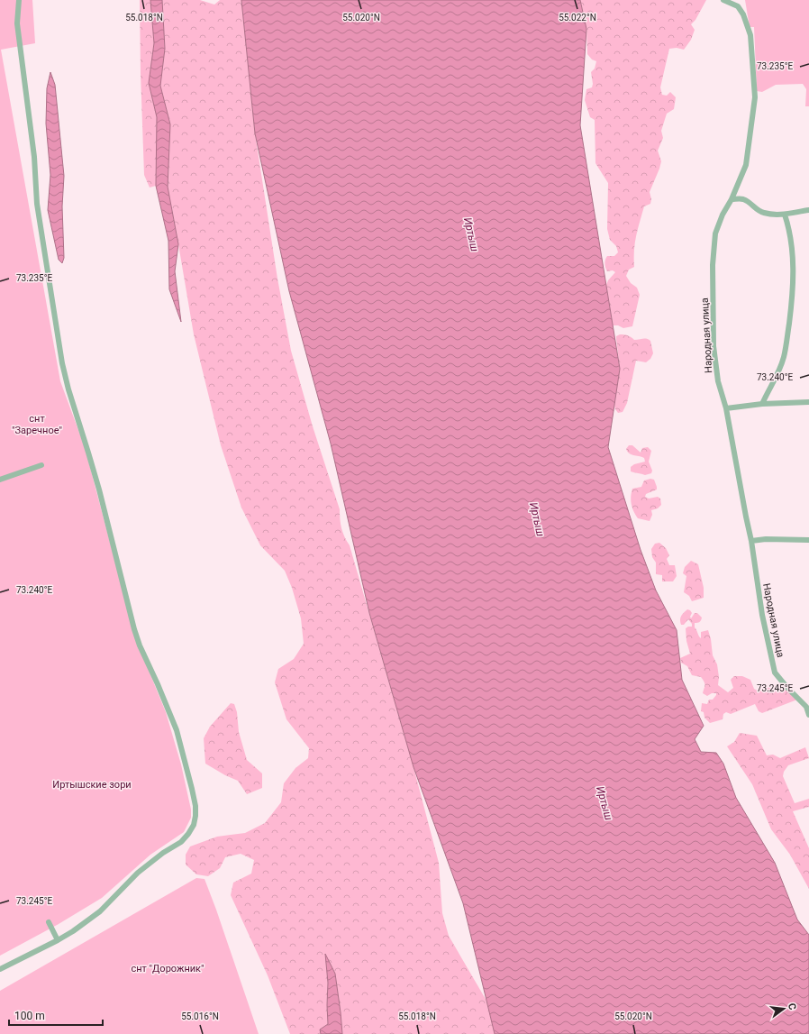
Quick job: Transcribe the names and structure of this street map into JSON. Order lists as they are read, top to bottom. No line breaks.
{"streets":{"street":["Народная улица"]},"water":["Иртыш"],"parks":["снт \"Заречное\"","Иртышские зори","снт \"Дорожник\""],"scale_bar":"100 m","north":"right","coordinates":["55.018°N","55.020°N","55.022°N","73.235°E","73.240°E","73.245°E","55.016°N"]}
